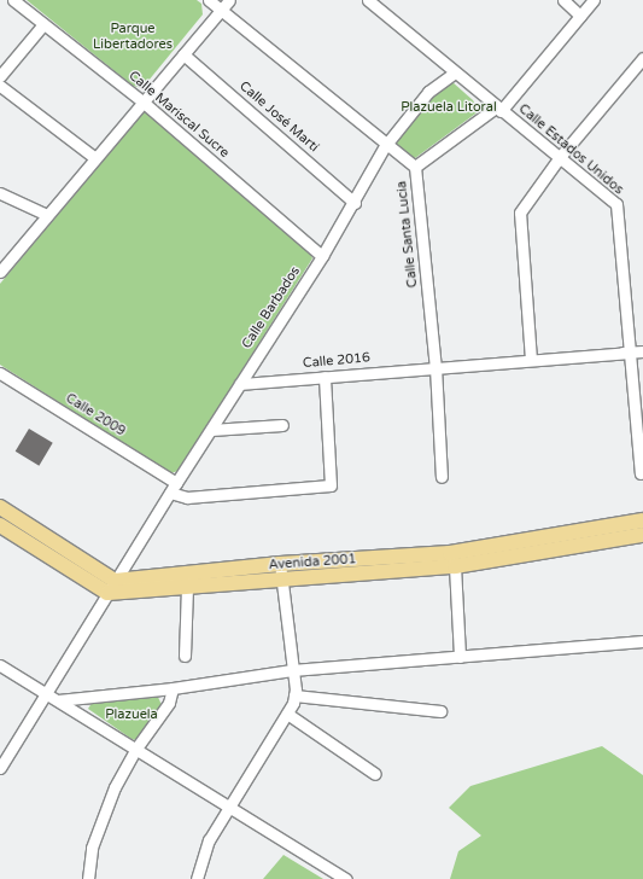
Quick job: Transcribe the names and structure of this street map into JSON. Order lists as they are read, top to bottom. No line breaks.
{"streets":{"main road":["Avenida 2001"],"street":["Calle Mariscal Sucre","Calle José Martí","Calle Estados Unidos","Calle Santa Lucia","Calle Barbados","Calle 2016","Calle 2009"]},"crossings":[["Calle Mariscal Sucre","Calle Barbados"],["Calle José Martí","Calle Barbados"],["Calle Estados Unidos","Calle Barbados"],["Calle Estados Unidos","Calle 2016"],["Calle Santa Lucia","Calle Barbados"],["Calle Santa Lucia","Calle 2016"],["Calle Barbados","Calle 2016"],["Calle Barbados","Calle 2009"],["Calle Barbados","Avenida 2001"]],"parks":["Parque Libertadores","Plazuela Litoral","Plazuela"]}
